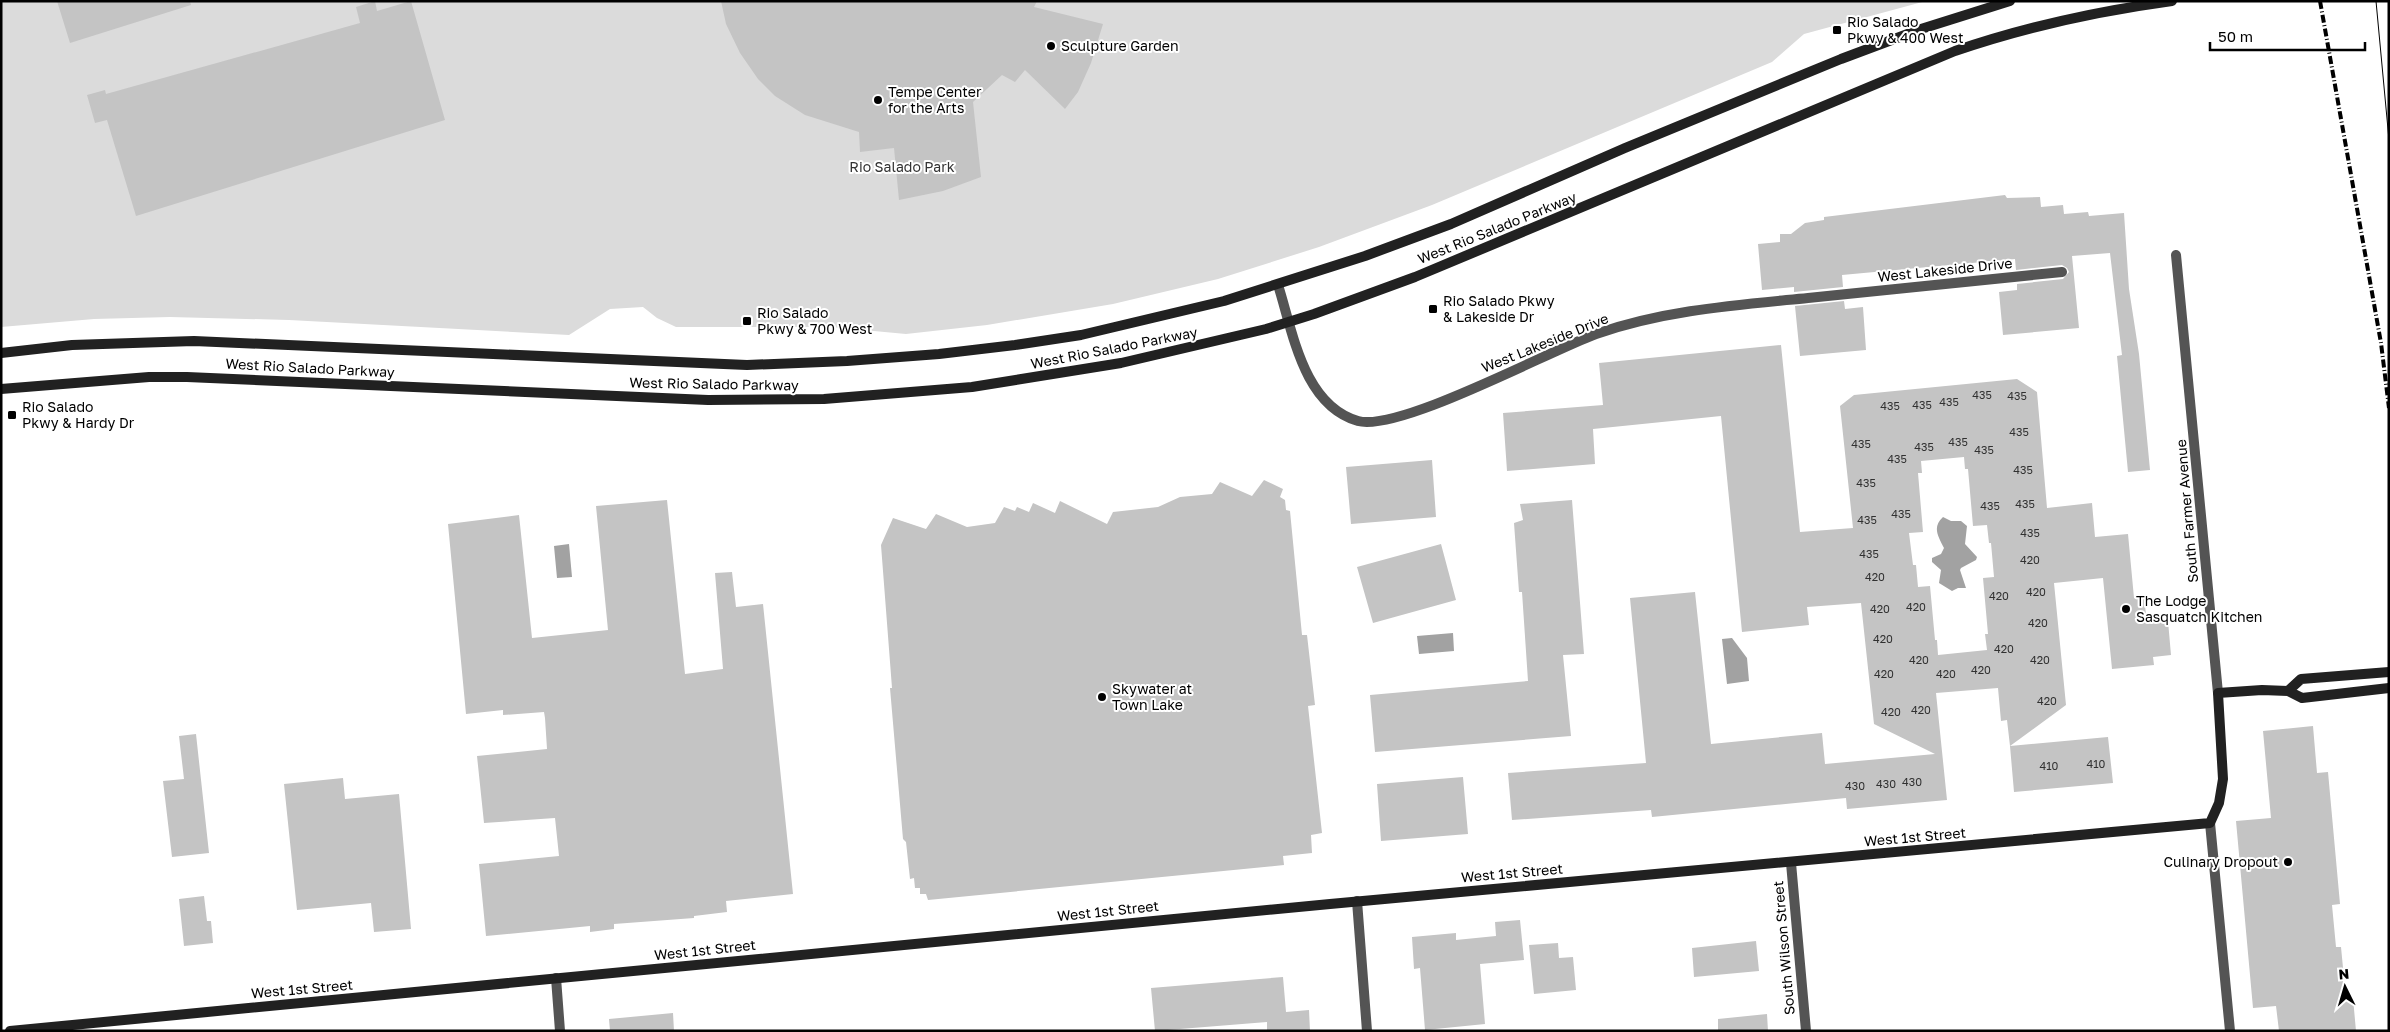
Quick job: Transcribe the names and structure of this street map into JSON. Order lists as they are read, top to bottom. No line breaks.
{"streets":{"main road":["West Rio Salado Parkway","South Farmer Avenue","West 1st Street"],"street":["West Lakeside Drive","South Wilson Street"]},"crossings":[["West Rio Salado Parkway","West Lakeside Drive"],["South Farmer Avenue","West 1st Street"],["West 1st Street","South Wilson Street"]],"parks":["Rio Salado Park"],"places":{"transit":["Rio Salado Pkwy & 400 West","Rio Salado Pkwy & Lakeside Dr","Rio Salado Pkwy & 700 West","Rio Salado Pkwy & Hardy Dr"],"other":["Sculpture Garden","Tempe Center for the Arts","The Lodge Sasquatch Kitchen","Skywater at Town Lake","Culinary Dropout"]},"house_numbers":["435","435","435","435","435","435","435","435","435","435","435","435","435","435","435","435","435","435","435","420","420","420","420","420","420","420","420","420","420","420","420","420","420","420","420","420","410","410","430","430","430"],"scale_bar":"50 m","north":"top"}
